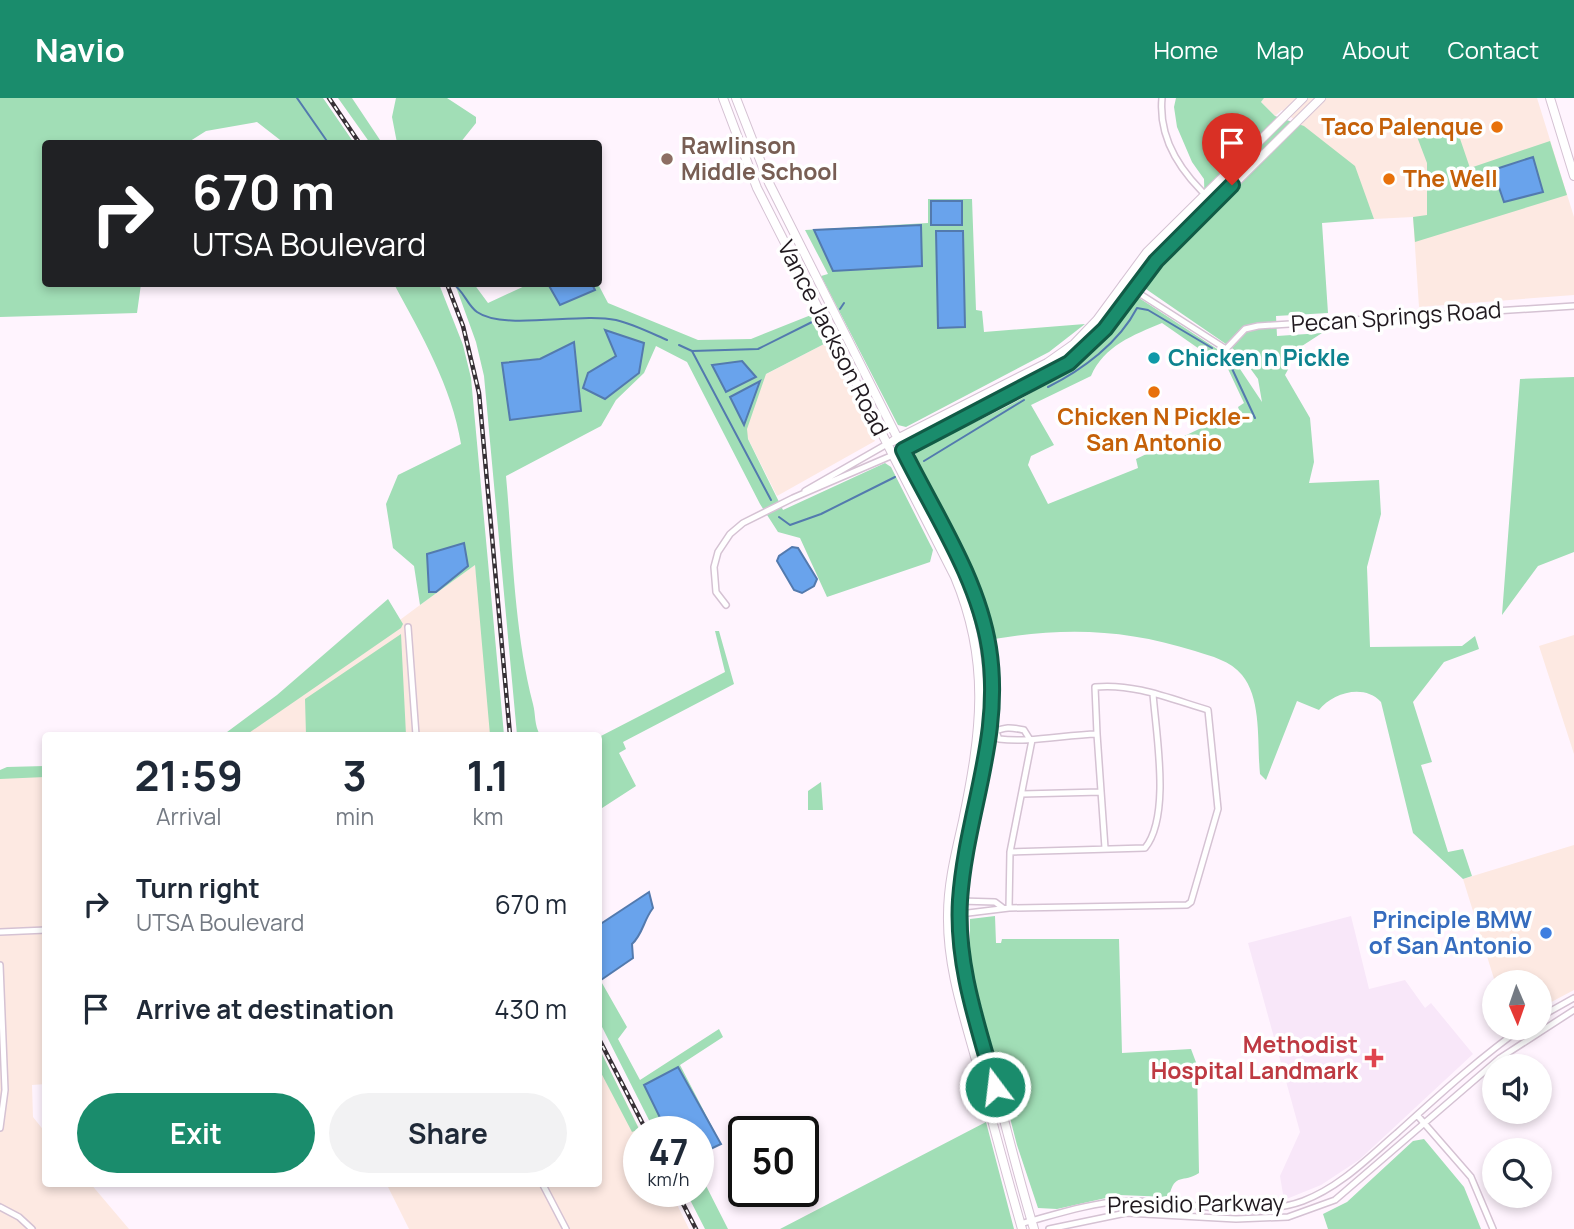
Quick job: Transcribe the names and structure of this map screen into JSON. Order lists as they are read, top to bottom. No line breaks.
{"streets":{"main road":["Vance Jackson Road"],"street":["Pecan Springs Road","Presidio Parkway"]},"crossings":[["Vance Jackson Road","Presidio Parkway"]],"places":{"other":["Taco Palenque","Rawlinson Middle School","The Well","Chicken n Pickle","Chicken N Pickle- San Antonio","Principle BMW of San Antonio"],"health":["Methodist Hospital Landmark"]},"north":"bottom","page":{"header":"Navio","nav":["Home","Map","About","Contact"],"turn":["670 m","UTSA Boulevard"],"eta":["21:59","Arrival","3","min","1.1","km"],"list":[{"name":"Turn right","note":"UTSA Boulevard","value":"670 m"},{"name":"Arrive at destination","value":"430 m"}],"buttons":["Exit","Share"],"speed":"47 km/h","limit":"50"}}
